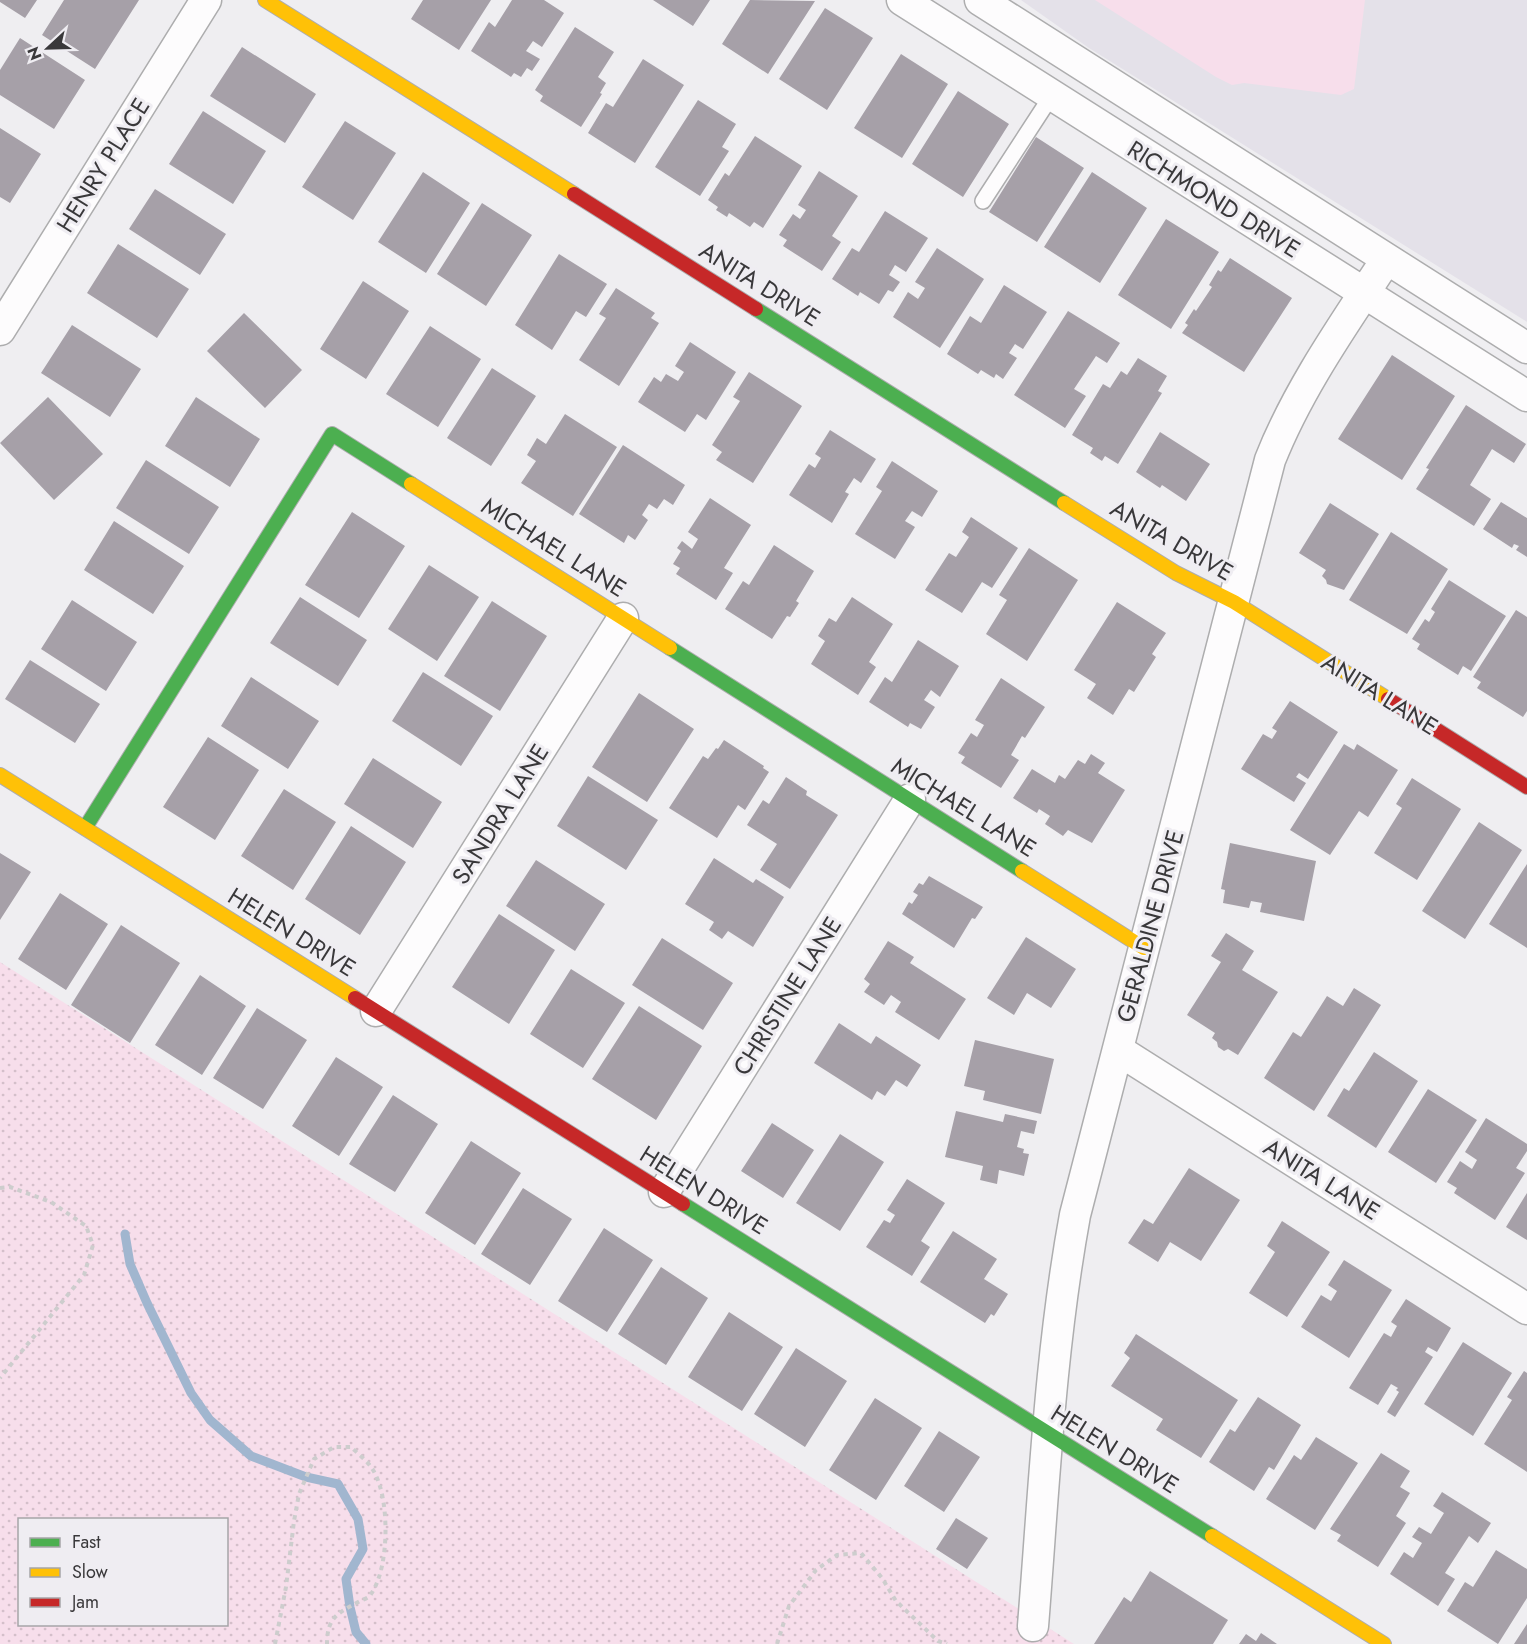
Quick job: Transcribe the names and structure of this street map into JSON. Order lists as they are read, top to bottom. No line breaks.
{"streets":{"street":["HENRY PLACE","RICHMOND DRIVE","ANITA DRIVE","MICHAEL LANE","ANITA LANE","SANDRA LANE","GERALDINE DRIVE","HELEN DRIVE","CHRISTINE LANE"]},"crossings":[["RICHMOND DRIVE","GERALDINE DRIVE"],["ANITA DRIVE","ANITA LANE"],["ANITA DRIVE","GERALDINE DRIVE"],["MICHAEL LANE","SANDRA LANE"],["MICHAEL LANE","GERALDINE DRIVE"],["MICHAEL LANE","HELEN DRIVE"],["MICHAEL LANE","CHRISTINE LANE"],["ANITA LANE","GERALDINE DRIVE"],["SANDRA LANE","HELEN DRIVE"],["GERALDINE DRIVE","HELEN DRIVE"],["HELEN DRIVE","CHRISTINE LANE"]],"legend":["Fast","Slow","Jam"],"north":"left"}
